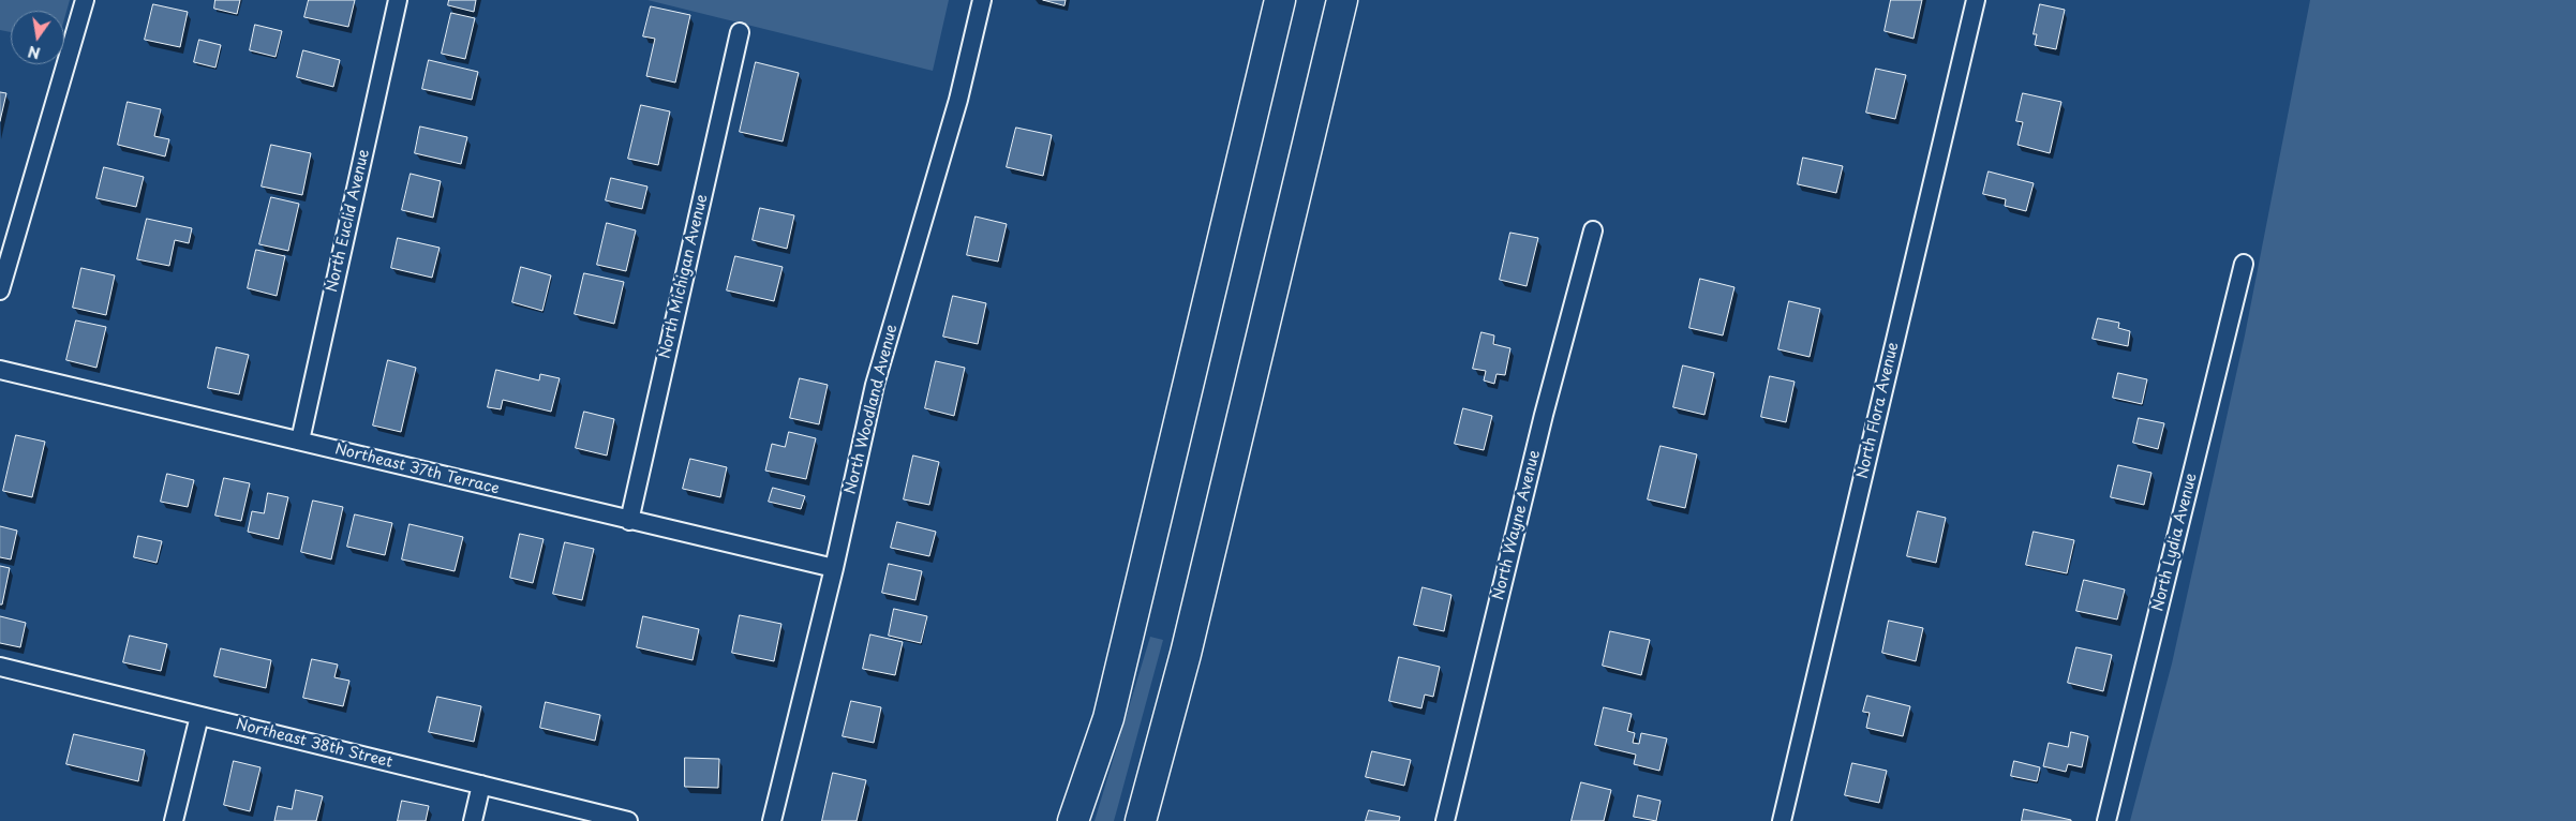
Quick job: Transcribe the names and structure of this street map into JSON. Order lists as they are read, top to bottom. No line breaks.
{"streets":{"street":["North Euclid Avenue","North Michigan Avenue","North Woodland Avenue","North Flora Avenue","Northeast 37th Terrace","North Wayne Avenue","North Lydia Avenue","Northeast 38th Street"]},"crossings":[["North Euclid Avenue","Northeast 37th Terrace"],["North Michigan Avenue","Northeast 37th Terrace"],["North Woodland Avenue","Northeast 37th Terrace"]],"north":"bottom"}
